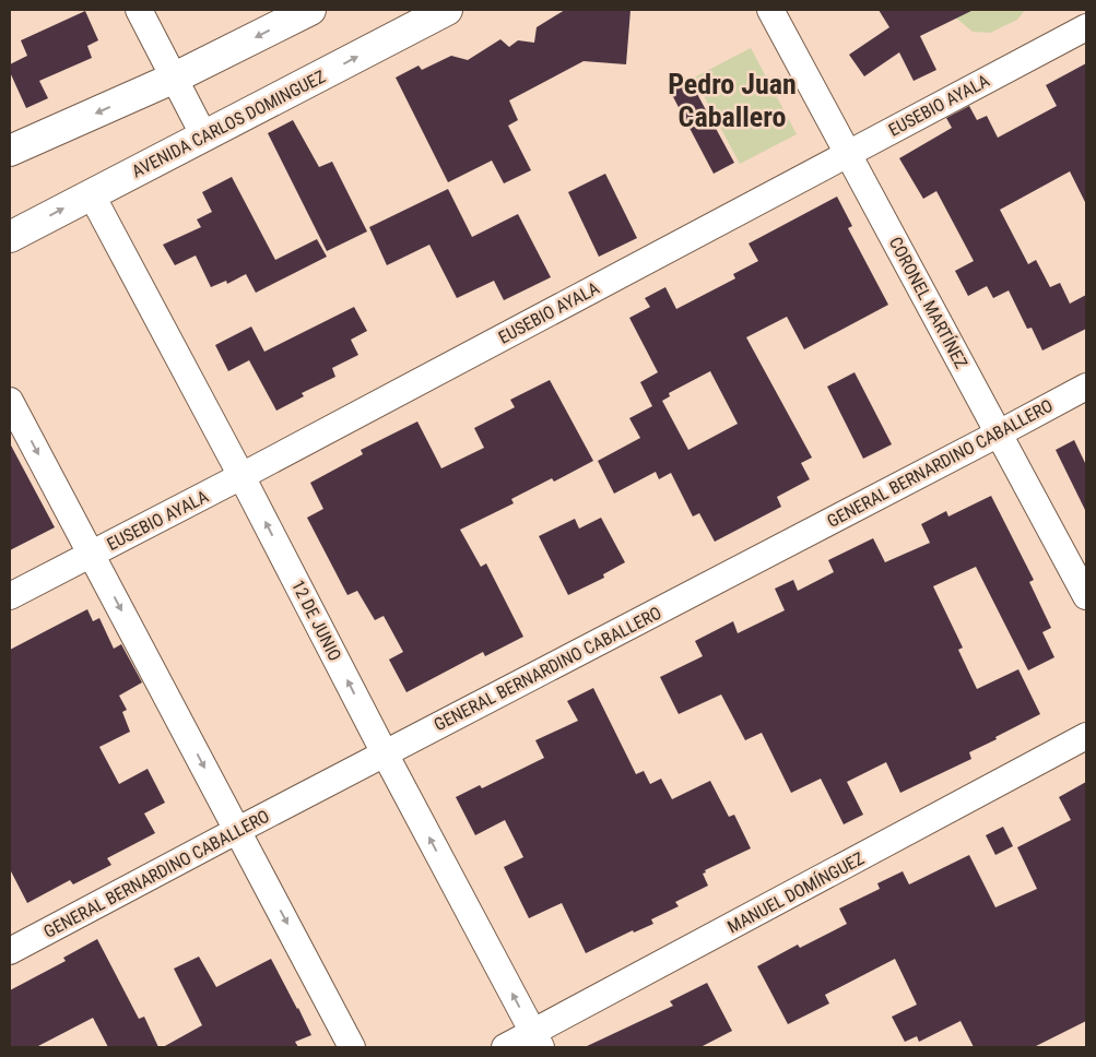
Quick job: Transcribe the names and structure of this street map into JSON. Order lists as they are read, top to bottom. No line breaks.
{"streets":{"main road":["AVENIDA CARLOS DOMINGUEZ"],"street":["EUSEBIO AYALA","CORONEL MARTÍNEZ","GENERAL BERNARDINO CABALLERO","12 DE JUNIO","MANUEL DOMÍNGUEZ"]},"crossings":[["EUSEBIO AYALA","CORONEL MARTÍNEZ"],["EUSEBIO AYALA","12 DE JUNIO"],["AVENIDA CARLOS DOMINGUEZ","12 DE JUNIO"],["CORONEL MARTÍNEZ","GENERAL BERNARDINO CABALLERO"],["GENERAL BERNARDINO CABALLERO","12 DE JUNIO"],["12 DE JUNIO","MANUEL DOMÍNGUEZ"]],"districts":["Pedro Juan Caballero"]}
